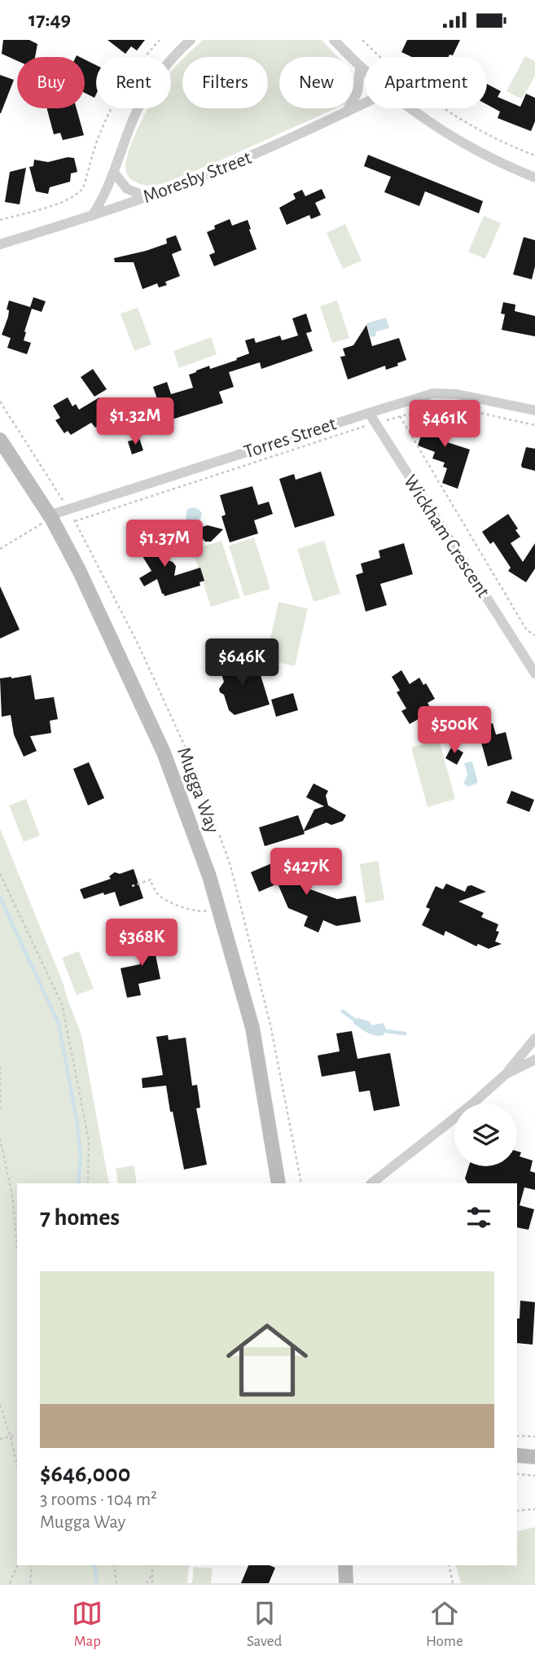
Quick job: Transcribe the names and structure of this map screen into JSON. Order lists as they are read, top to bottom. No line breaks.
{"streets":{"main road":["Mugga Way"],"street":["Moresby Street","Torres Street","Wickham Crescent"]},"crossings":[["Torres Street","Wickham Crescent"],["Torres Street","Mugga Way"]],"page":{"status":"17:49","chip":["Buy","Rent","Filters","New","Apartment"],"price":["$1.32M","$461K","$1.37M","$646K","$500K","$427K","$368K"],"heading":"7 homes","list":[{"name":"$646,000","note":"3 rooms · 104 m² · Mugga Way"}],"tabs":["Map","Saved","Home"]}}
